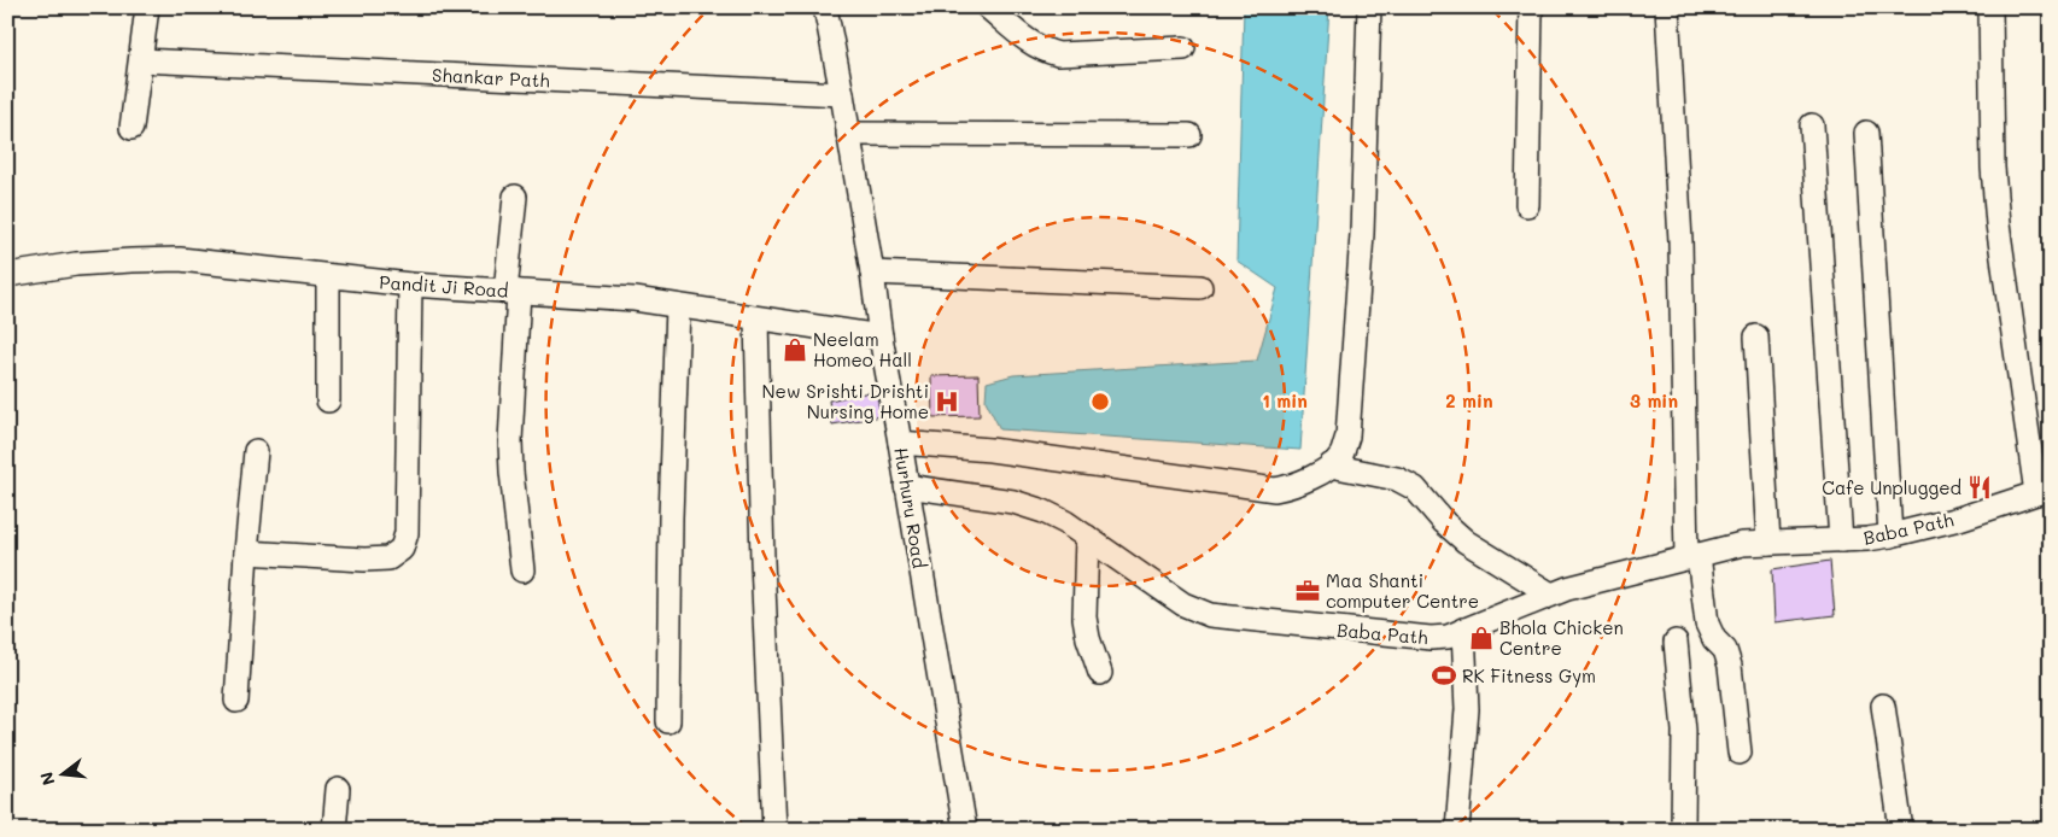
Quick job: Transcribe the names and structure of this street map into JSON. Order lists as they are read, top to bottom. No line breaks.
{"streets":{"street":["Shankar Path","Pandit Ji Road","Hurhuru Road","Baba Path"]},"crossings":[["Shankar Path","Hurhuru Road"],["Pandit Ji Road","Hurhuru Road"],["Hurhuru Road","Baba Path"]],"places":{"shop":["Neelam Homeo Hall","Bhola Chicken Centre"],"hospital":["New Srishti Drishti Nursing Home"],"restaurant":["Cafe Unplugged"],"office":["Maa Shanti computer Centre"],"sports":["RK Fitness Gym"]},"north":"left","rings":["1 min","2 min","3 min"]}
